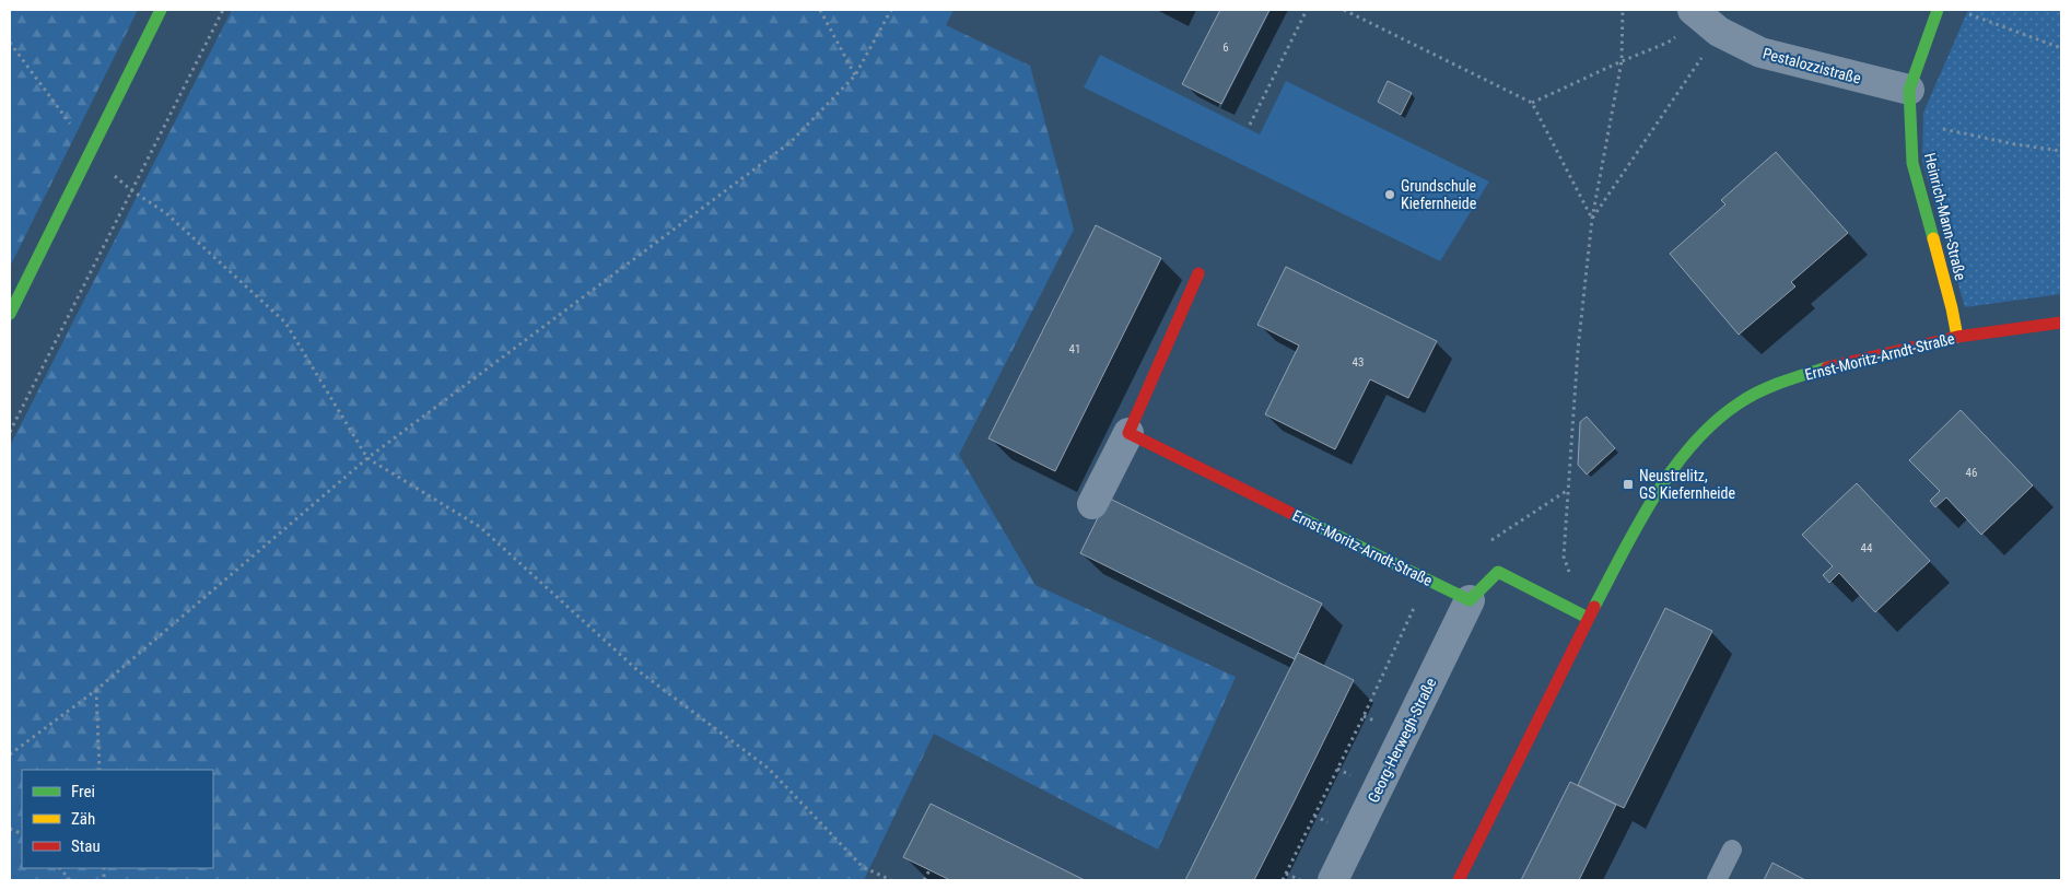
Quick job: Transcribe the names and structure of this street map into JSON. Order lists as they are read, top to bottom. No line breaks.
{"streets":{"street":["Pestalozzistraße","Heinrich-Mann-Straße","Ernst-Moritz-Arndt-Straße","Georg-Herwegh-Straße"]},"crossings":[["Pestalozzistraße","Heinrich-Mann-Straße"],["Heinrich-Mann-Straße","Ernst-Moritz-Arndt-Straße"],["Ernst-Moritz-Arndt-Straße","Georg-Herwegh-Straße"]],"places":{"other":["Grundschule Kiefernheide"],"transit":["Neustrelitz, GS Kiefernheide"]},"house_numbers":["6","41","43","46","44"],"legend":["Frei","Zäh","Stau"]}
